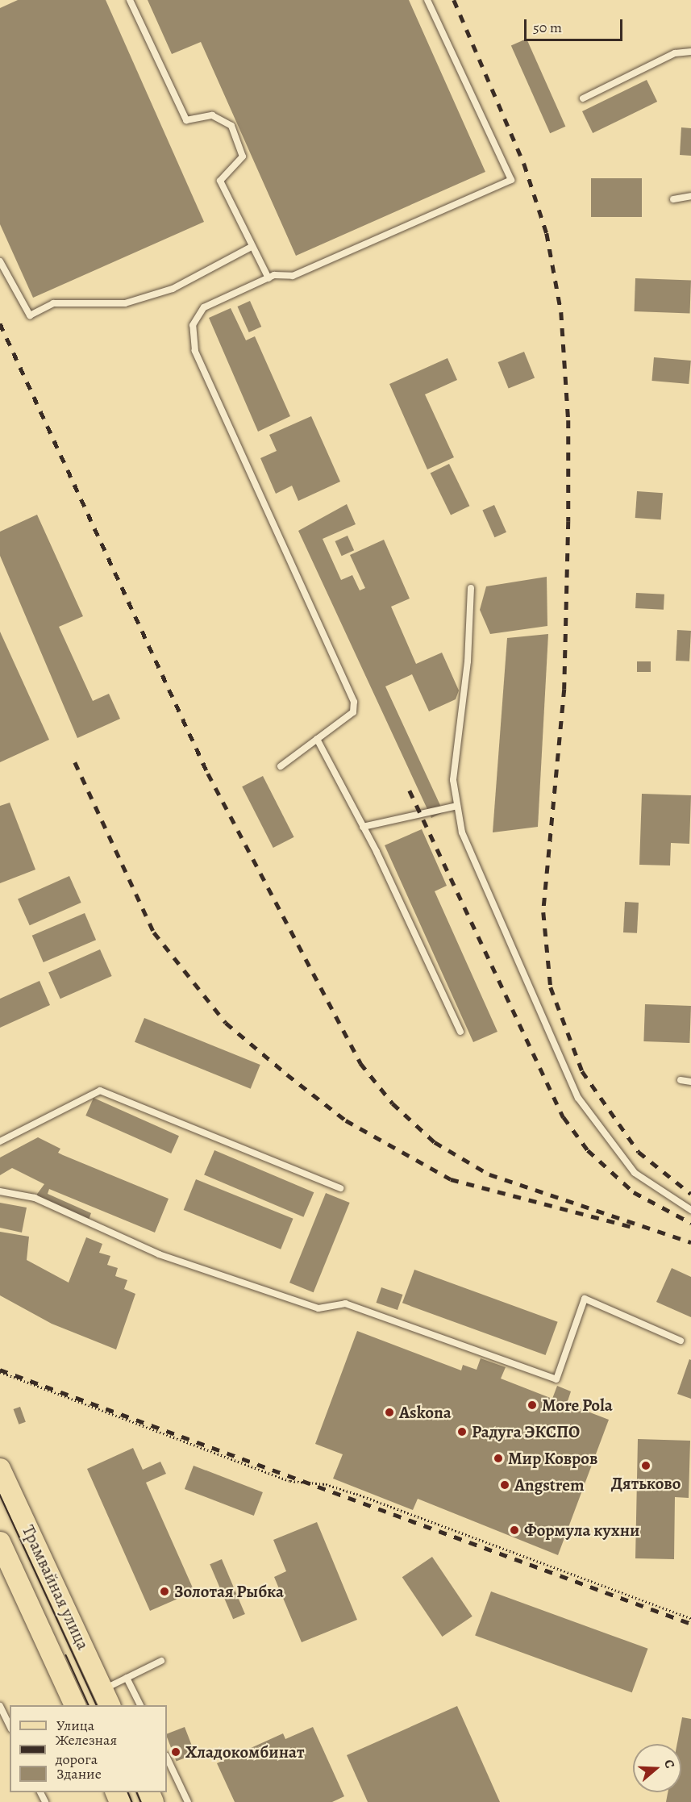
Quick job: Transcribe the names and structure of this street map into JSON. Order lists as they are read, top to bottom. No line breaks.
{"streets":{"main road":["Трамвайная улица"]},"places":["More Pola","Askona","Радуга ЭКСПО","Мир Ковров","Дятьково","Angstrem","Формула кухни","Золотая Рыбка","Хладокомбинат"],"legend":["Улица","Железная дорога","Здание"],"scale_bar":"50 m","north":"right"}
